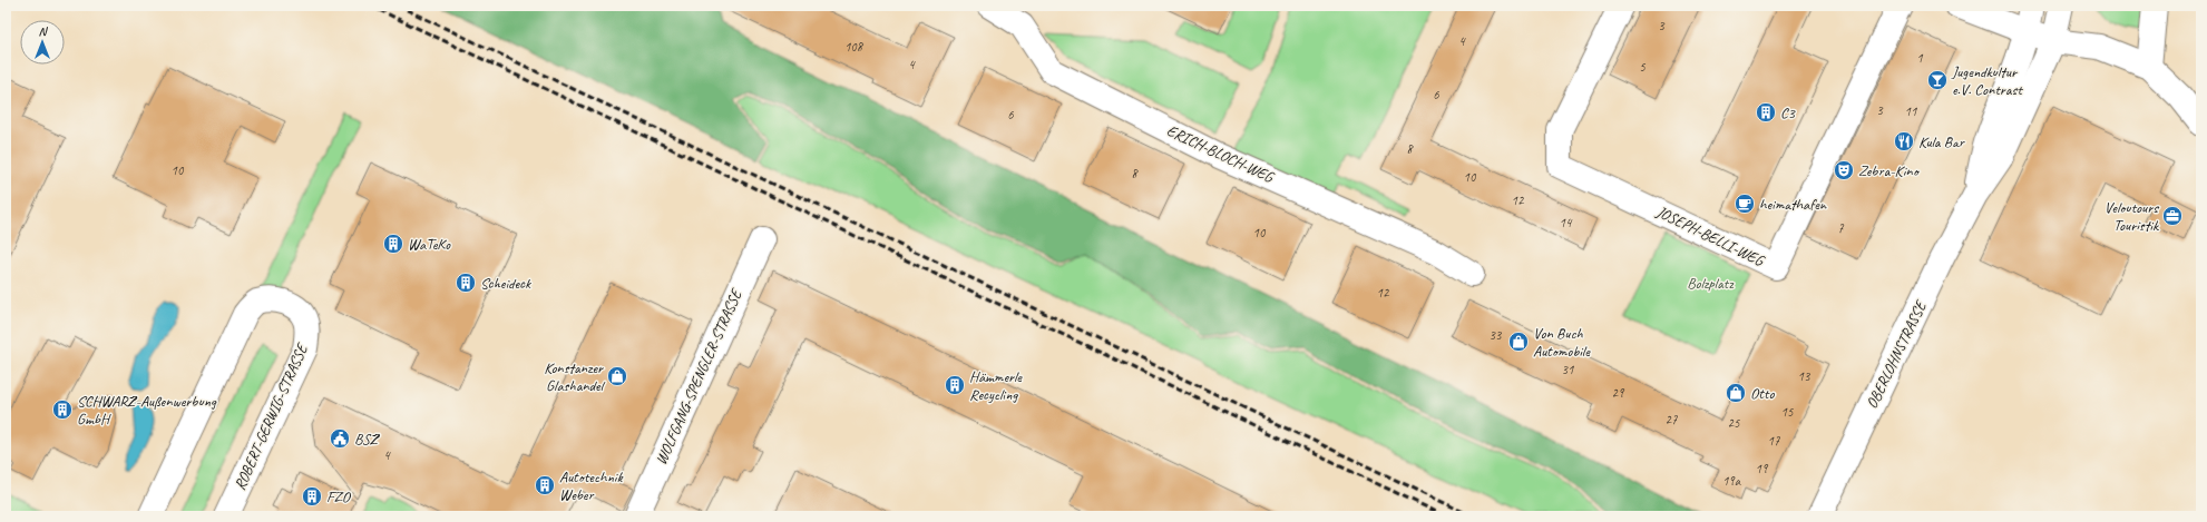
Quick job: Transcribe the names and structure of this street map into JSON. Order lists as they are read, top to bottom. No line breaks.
{"streets":{"street":["ERICH-BLOCH-WEG","JOSEPH-BELLI-WEG","OBERLOHNSTRASSE","WOLFGANG-SPENGLER-STRASSE","ROBERT-GERWIG-STRASSE"]},"parks":["Bolzplatz"],"places":{"bar":["Jugendkultur e.V. Contrast"],"building":["C3","WaTeKo","Scheideck","Hämmerle Recycling","SCHWARZ-Außenwerbung GmbH","Autotechnik Weber","FZO"],"restaurant":["Kula Bar"],"theatre":["Zebra-Kino"],"cafe":["heimathafen"],"office":["Veloutours Touristik"],"shop":["Von Buch Automobile","Konstanzer Glashandel","Otto"],"public building":["BSZ"]},"house_numbers":["3","4","108","1","4","5","6","3","11","6","8","10","8","10","12","14","7","10","12","33","31","13","29","15","27","25","17","4","19","19a"],"north":"top"}
